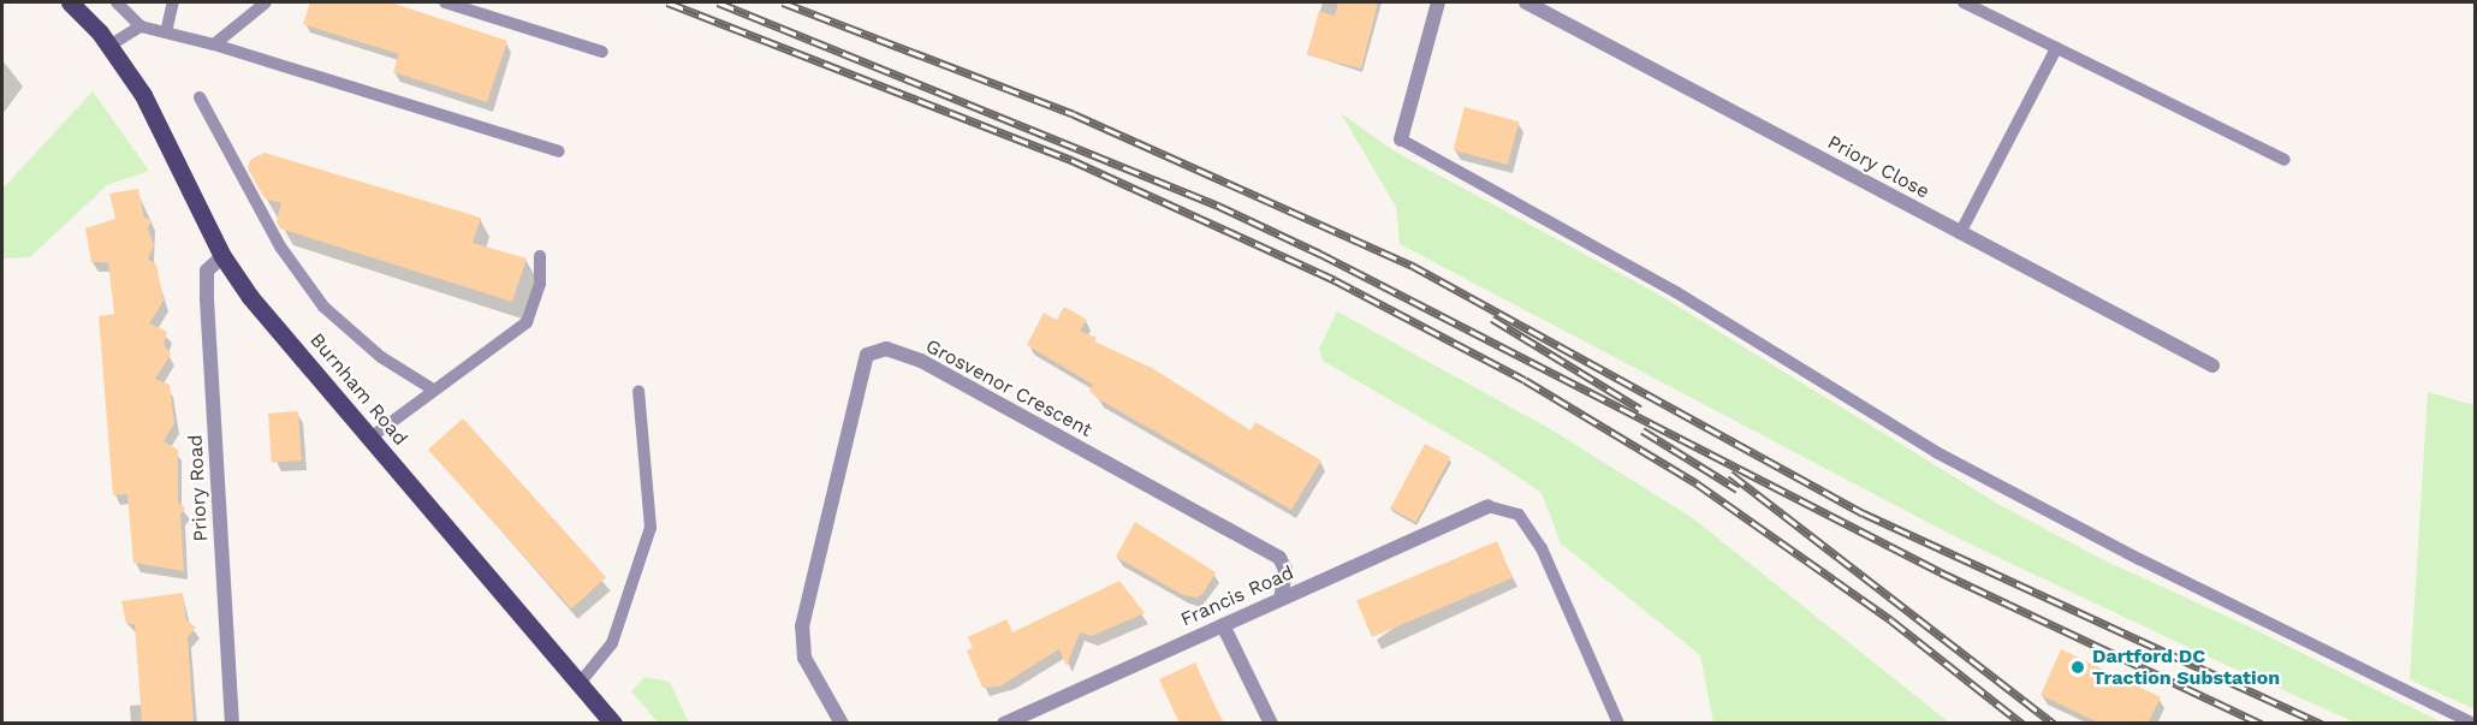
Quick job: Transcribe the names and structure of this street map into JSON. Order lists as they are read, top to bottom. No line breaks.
{"streets":{"main road":["Burnham Road"],"street":["Priory Close","Grosvenor Crescent","Priory Road","Francis Road"]},"crossings":[["Grosvenor Crescent","Francis Road"],["Burnham Road","Priory Road"]],"places":["Dartford DC Traction Substation"]}
